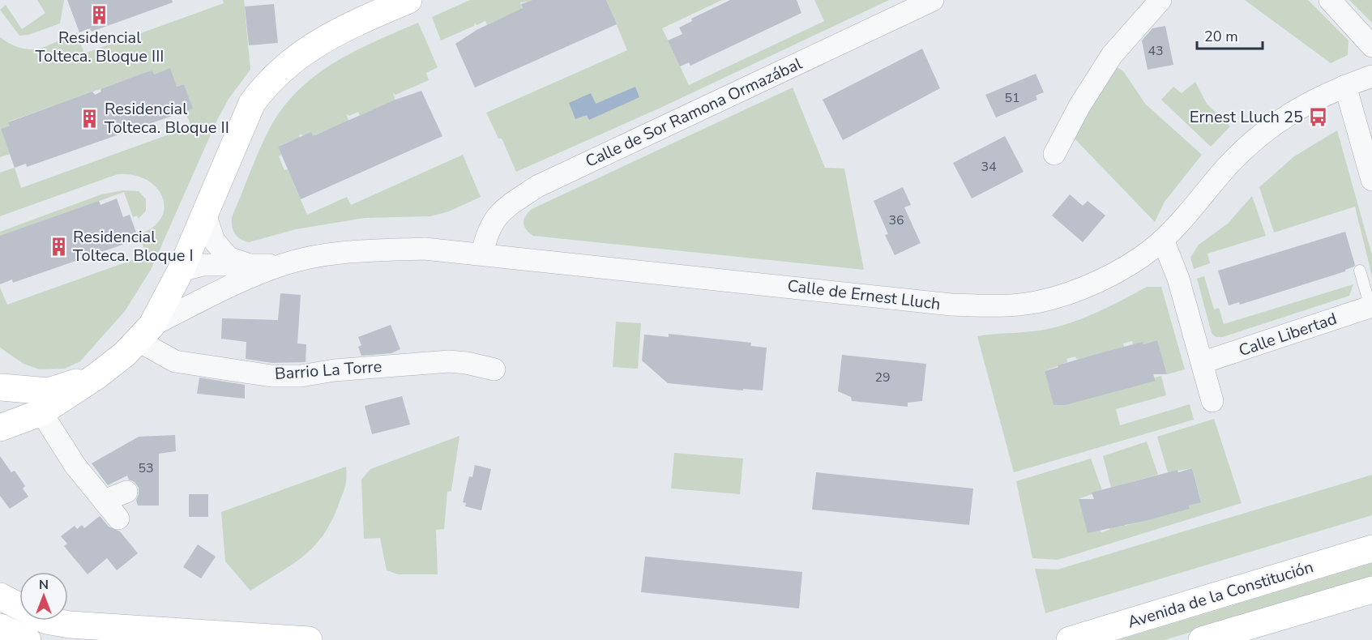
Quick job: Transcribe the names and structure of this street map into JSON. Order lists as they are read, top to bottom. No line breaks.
{"streets":{"main road":["Avenida de la Constitución"],"street":["Calle de Sor Ramona Ormazábal","Calle de Ernest Lluch","Calle Libertad","Barrio La Torre"]},"crossings":[["Calle de Sor Ramona Ormazábal","Calle de Ernest Lluch"],["Calle de Ernest Lluch","Barrio La Torre"]],"places":{"building":["Residencial Tolteca. Bloque III","Residencial Tolteca. Bloque II","Residencial Tolteca. Bloque I"],"bus stop":["Ernest Lluch 25"]},"house_numbers":["43","51","34","36","29","53"],"scale_bar":"20 m","north":"top"}
